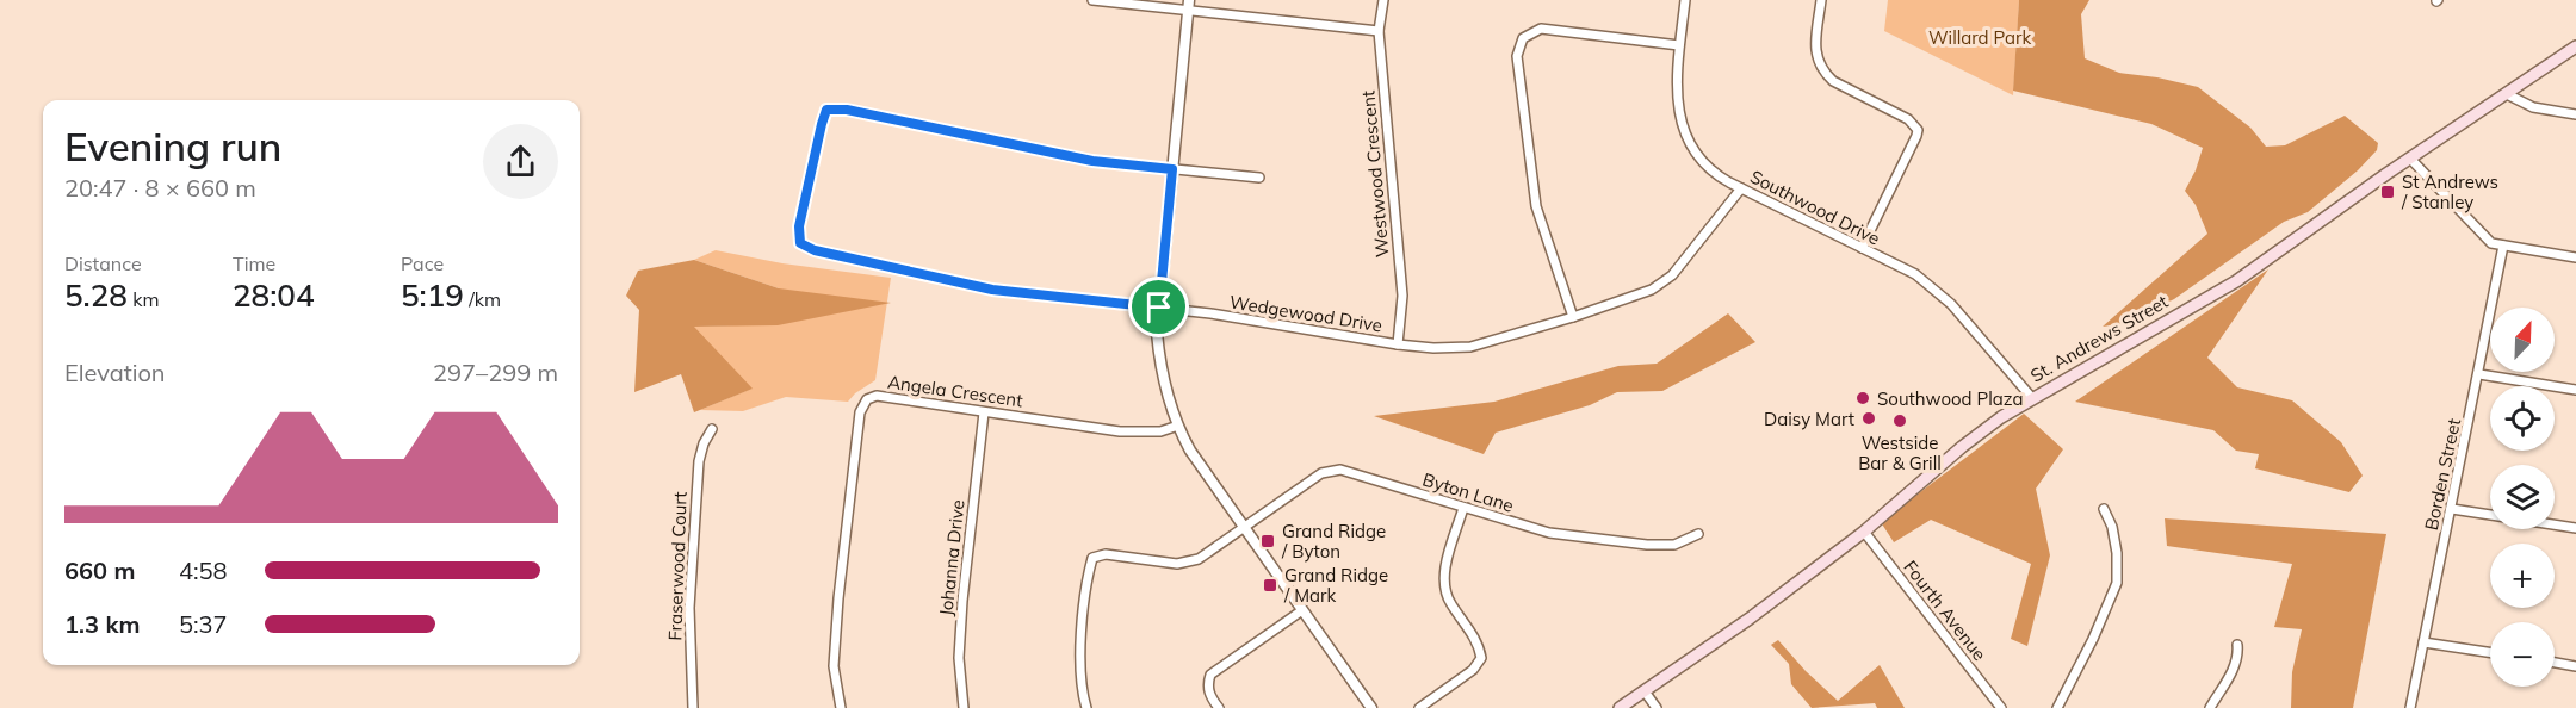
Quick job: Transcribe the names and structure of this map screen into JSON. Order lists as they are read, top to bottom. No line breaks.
{"streets":{"main road":["St. Andrews Street"],"street":["Westwood Crescent","Southwood Drive","Wedgewood Drive","Angela Crescent","Borden Street","Byton Lane","Johanna Drive","Fraserwood Court","Fourth Avenue"]},"crossings":[["Westwood Crescent","Wedgewood Drive"],["Southwood Drive","Wedgewood Drive"],["Southwood Drive","St. Andrews Street"],["St. Andrews Street","Fourth Avenue"],["Angela Crescent","Johanna Drive"]],"parks":["Willard Park"],"places":{"transit":["St Andrews / Stanley","Grand Ridge / Byton","Grand Ridge / Mark"],"other":["Southwood Plaza","Daisy Mart","Westside Bar & Grill"]},"north":"top right","page":{"heading":["Evening run","20:47 · 8 × 660 m"],"stats":[["Distance","5.28 km"],["Time","28:04"],["Pace","5:19 /km"]],"map_buttons":["+","−"],"chart":["Elevation","297–299 m"],"list":[{"name":"660 m","note":"4:58"},{"name":"1.3 km","note":"5:37"}]}}
